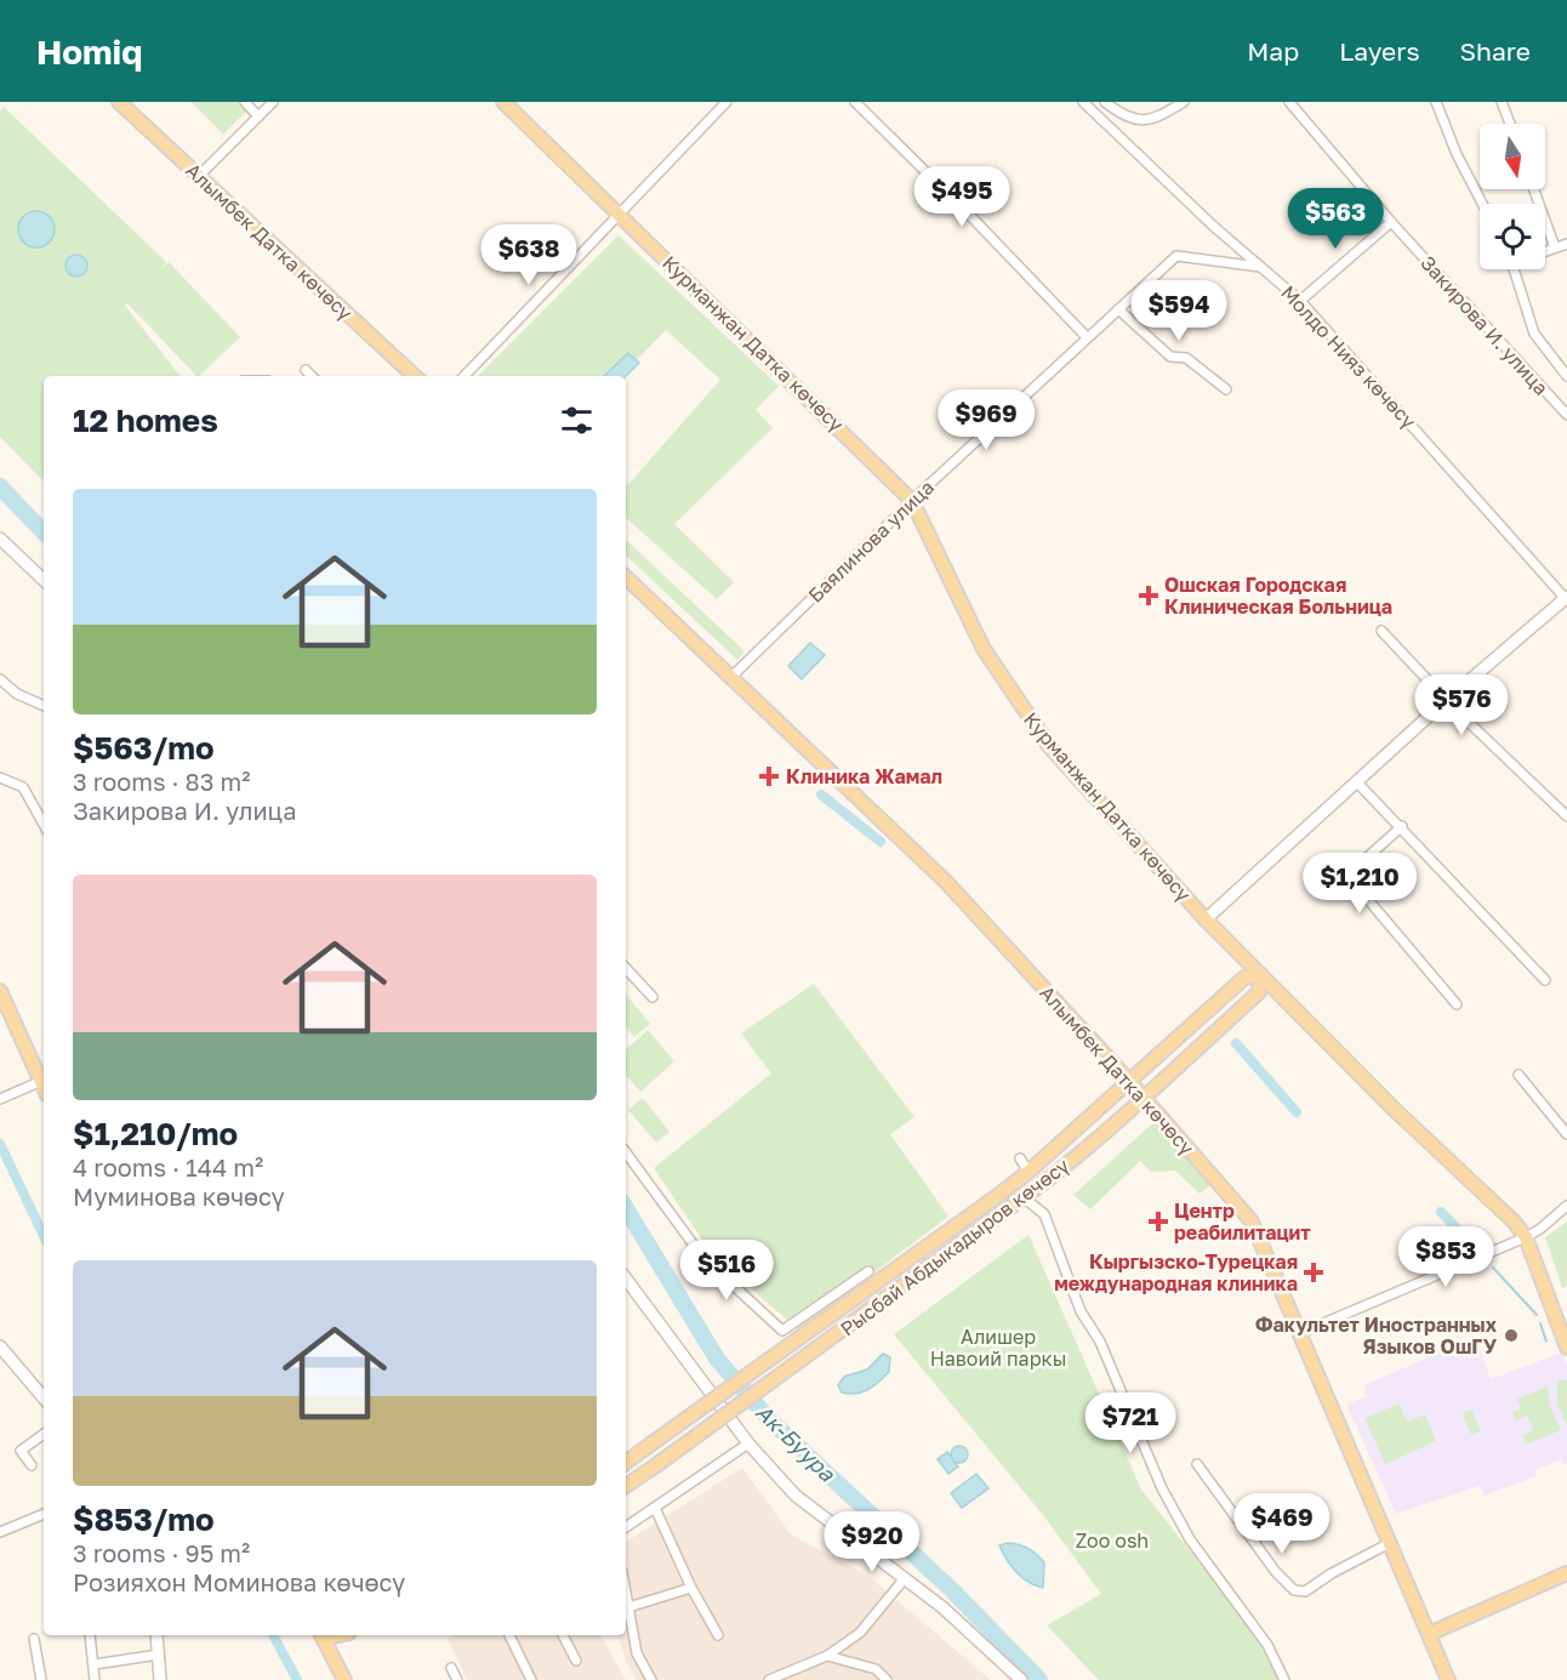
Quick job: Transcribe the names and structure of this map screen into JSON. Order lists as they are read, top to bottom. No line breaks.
{"streets":{"main road":["Алымбек Датка көчөсү","Курманжан Датка көчөсү","Рысбай Абдыкадыров көчөсү"],"street":["Закирова И. улица","Молдо Нияз көчөсү","Баялинова улица"]},"crossings":[["Алымбек Датка көчөсү","Баялинова улица"],["Алымбек Датка көчөсү","Рысбай Абдыкадыров көчөсү"],["Курманжан Датка көчөсү","Баялинова улица"],["Курманжан Датка көчөсү","Рысбай Абдыкадыров көчөсү"],["Молдо Нияз көчөсү","Баялинова улица"]],"water":["Ак-Буура"],"parks":["Алишер Навоий паркы","Zoo osh"],"places":{"health":["Ошская Городская Клиническая Больница","Клиника Жамал","Центр реабилитацит","Кыргызско-Турецкая международная клиника"],"other":["Факультет Иностранных Языков ОшГУ"]},"north":"bottom","page":{"header":"Homiq","nav":["Map","Layers","Share"],"price":["$495","$563","$638","$594","$969","$576","$1,210","$853","$516","$721","$469","$920"],"heading":"12 homes","list":[{"name":"$563/mo","note":"3 rooms · 83 m² · Закирова И. улица"},{"name":"$1,210/mo","note":"4 rooms · 144 m² · Муминова көчөсү"},{"name":"$853/mo","note":"3 rooms · 95 m² · Розияхон Моминова көчөсү"}]}}
